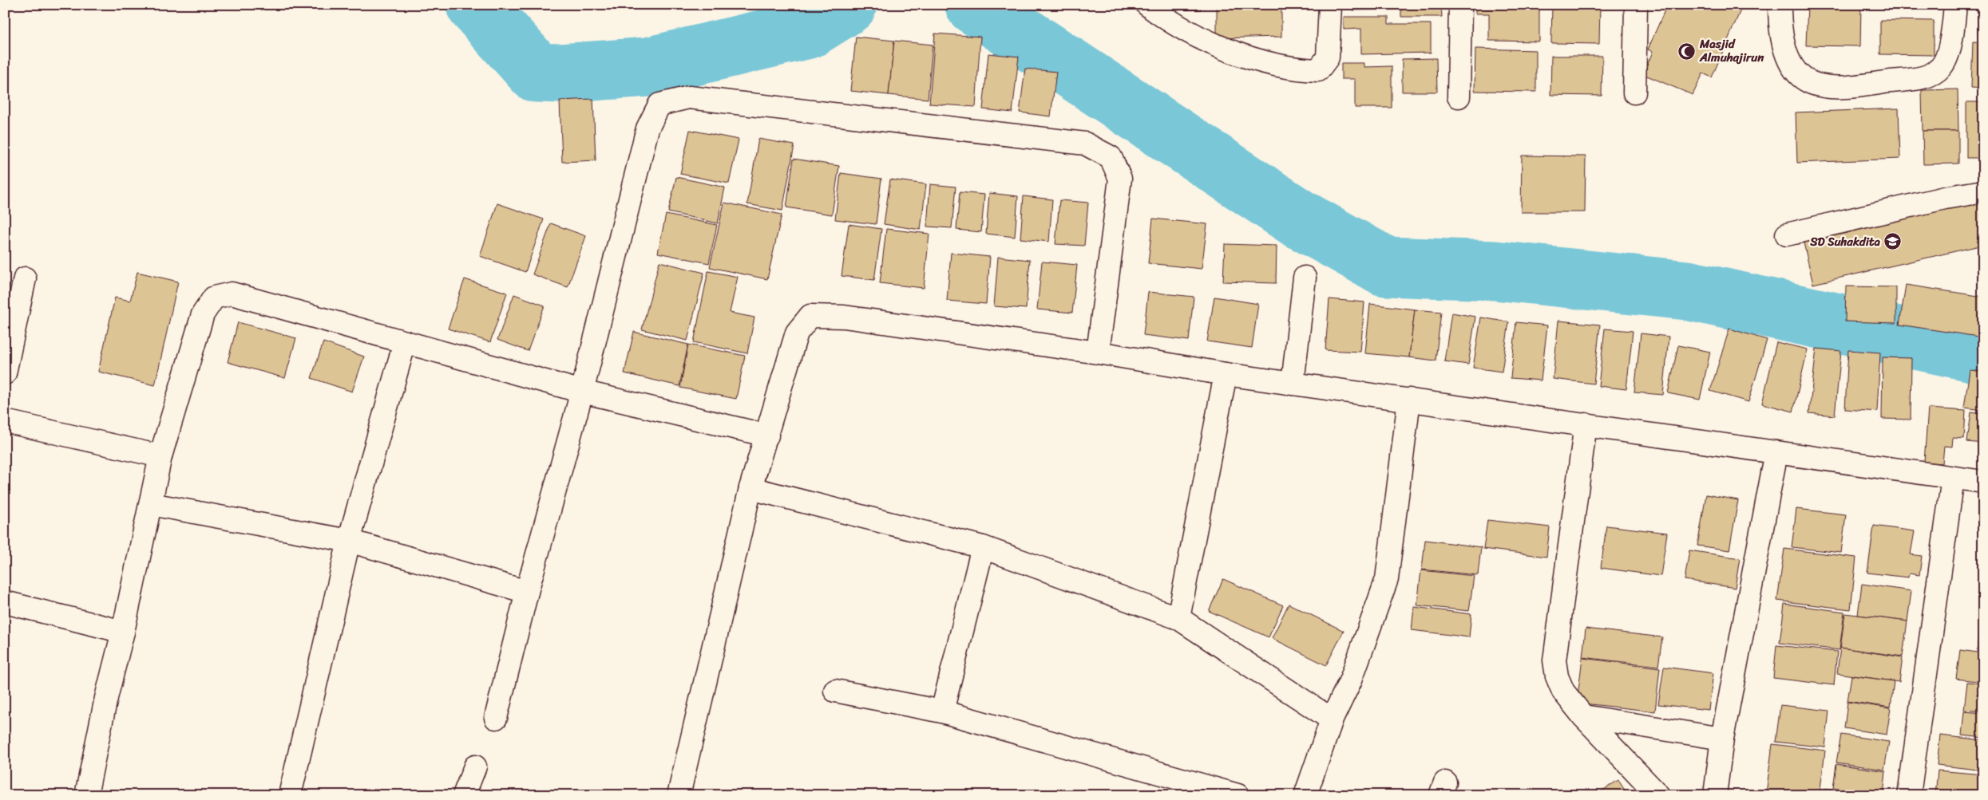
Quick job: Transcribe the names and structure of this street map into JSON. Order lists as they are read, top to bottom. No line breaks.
{"places":{"mosque":["Masjid Almuhajirun"],"school or university":["SD Suhakdita"]}}
